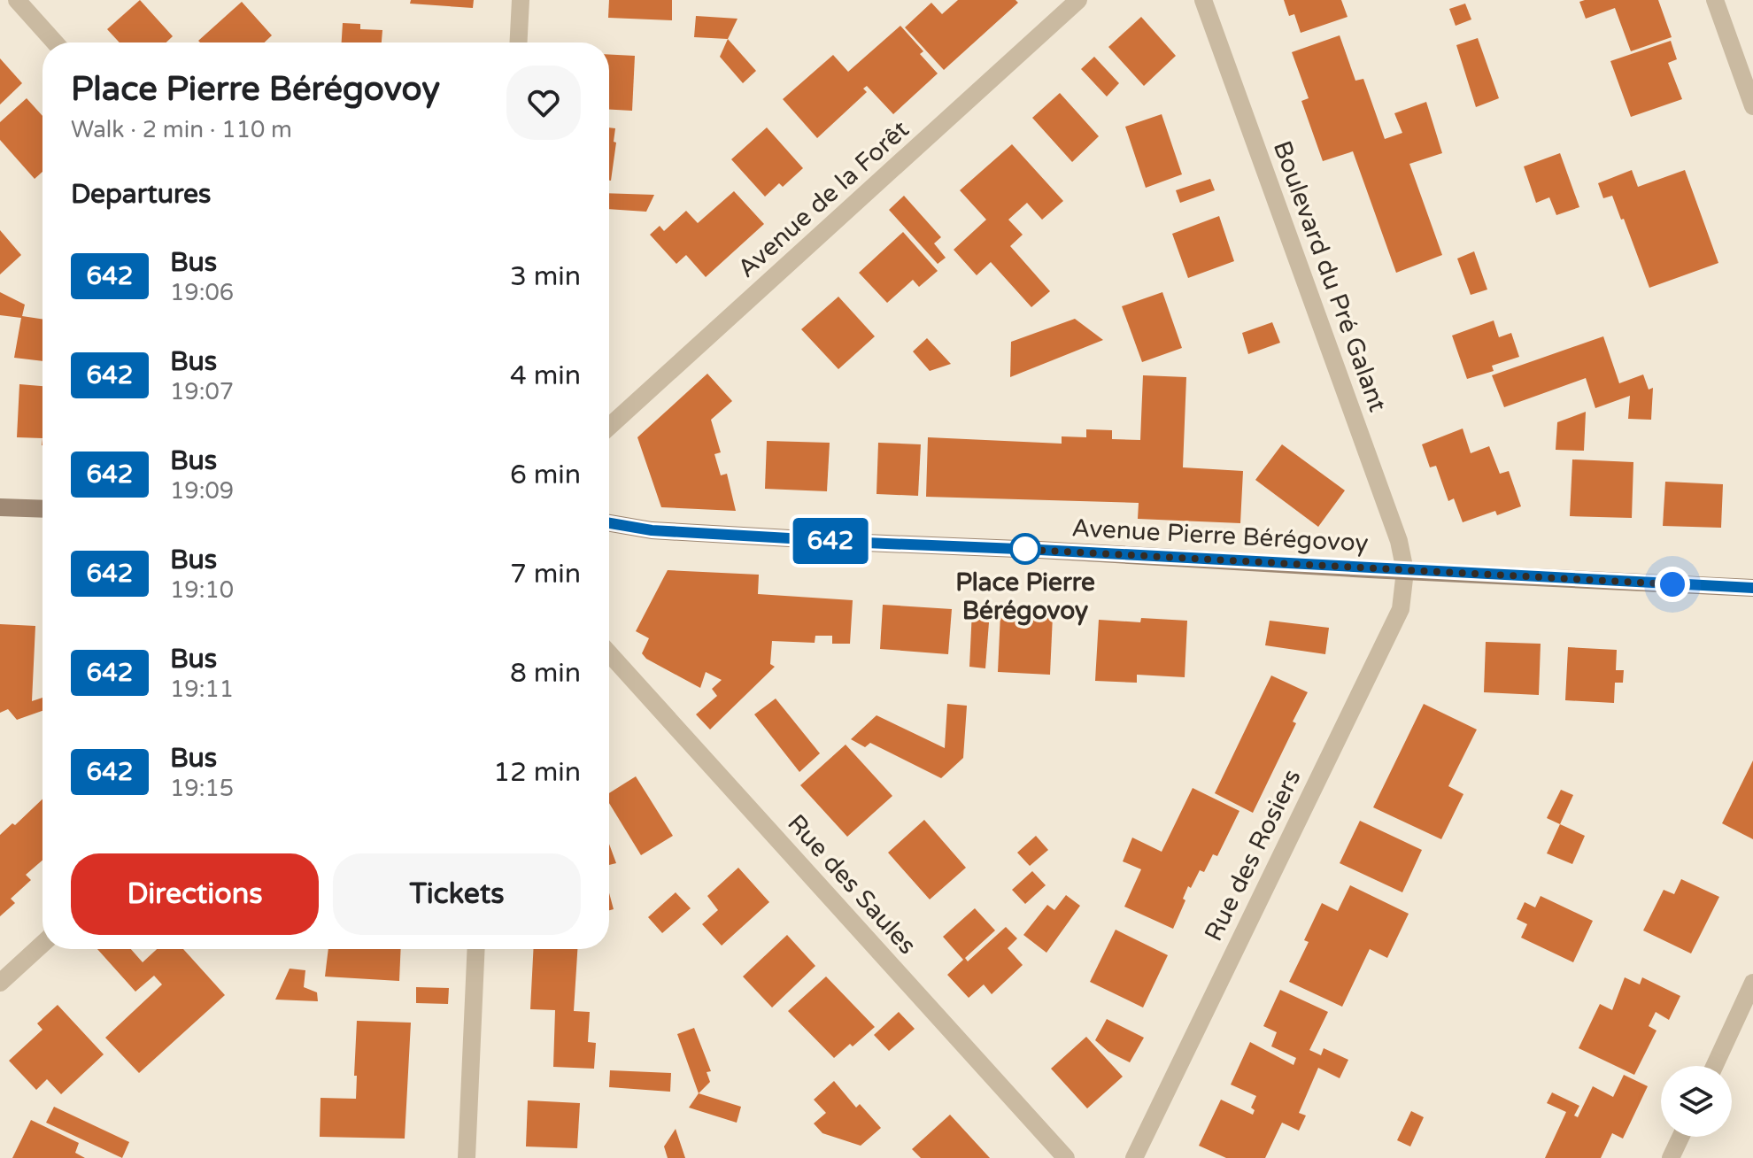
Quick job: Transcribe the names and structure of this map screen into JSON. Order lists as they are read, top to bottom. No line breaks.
{"streets":{"street":["Avenue de la Forêt","Boulevard du Pré Galant","Avenue Pierre Bérégovoy","Rue des Rosiers","Rue des Saules"]},"crossings":[["Boulevard du Pré Galant","Avenue Pierre Bérégovoy"],["Boulevard du Pré Galant","Rue des Rosiers"],["Avenue Pierre Bérégovoy","Rue des Rosiers"]],"places":["Place Pierre Bérégovoy"],"lines":["bus line 642"],"page":{"on_map":"642","heading":[["Place Pierre Bérégovoy","Walk · 2 min · 110 m"],"Departures"],"list":[{"mark":"642","name":"Bus","note":"19:06","value":"3 min"},{"mark":"642","name":"Bus","note":"19:07","value":"4 min"},{"mark":"642","name":"Bus","note":"19:09","value":"6 min"},{"mark":"642","name":"Bus","note":"19:10","value":"7 min"},{"mark":"642","name":"Bus","note":"19:11","value":"8 min"},{"mark":"642","name":"Bus","note":"19:15","value":"12 min"}],"buttons":["Directions","Tickets"]}}
